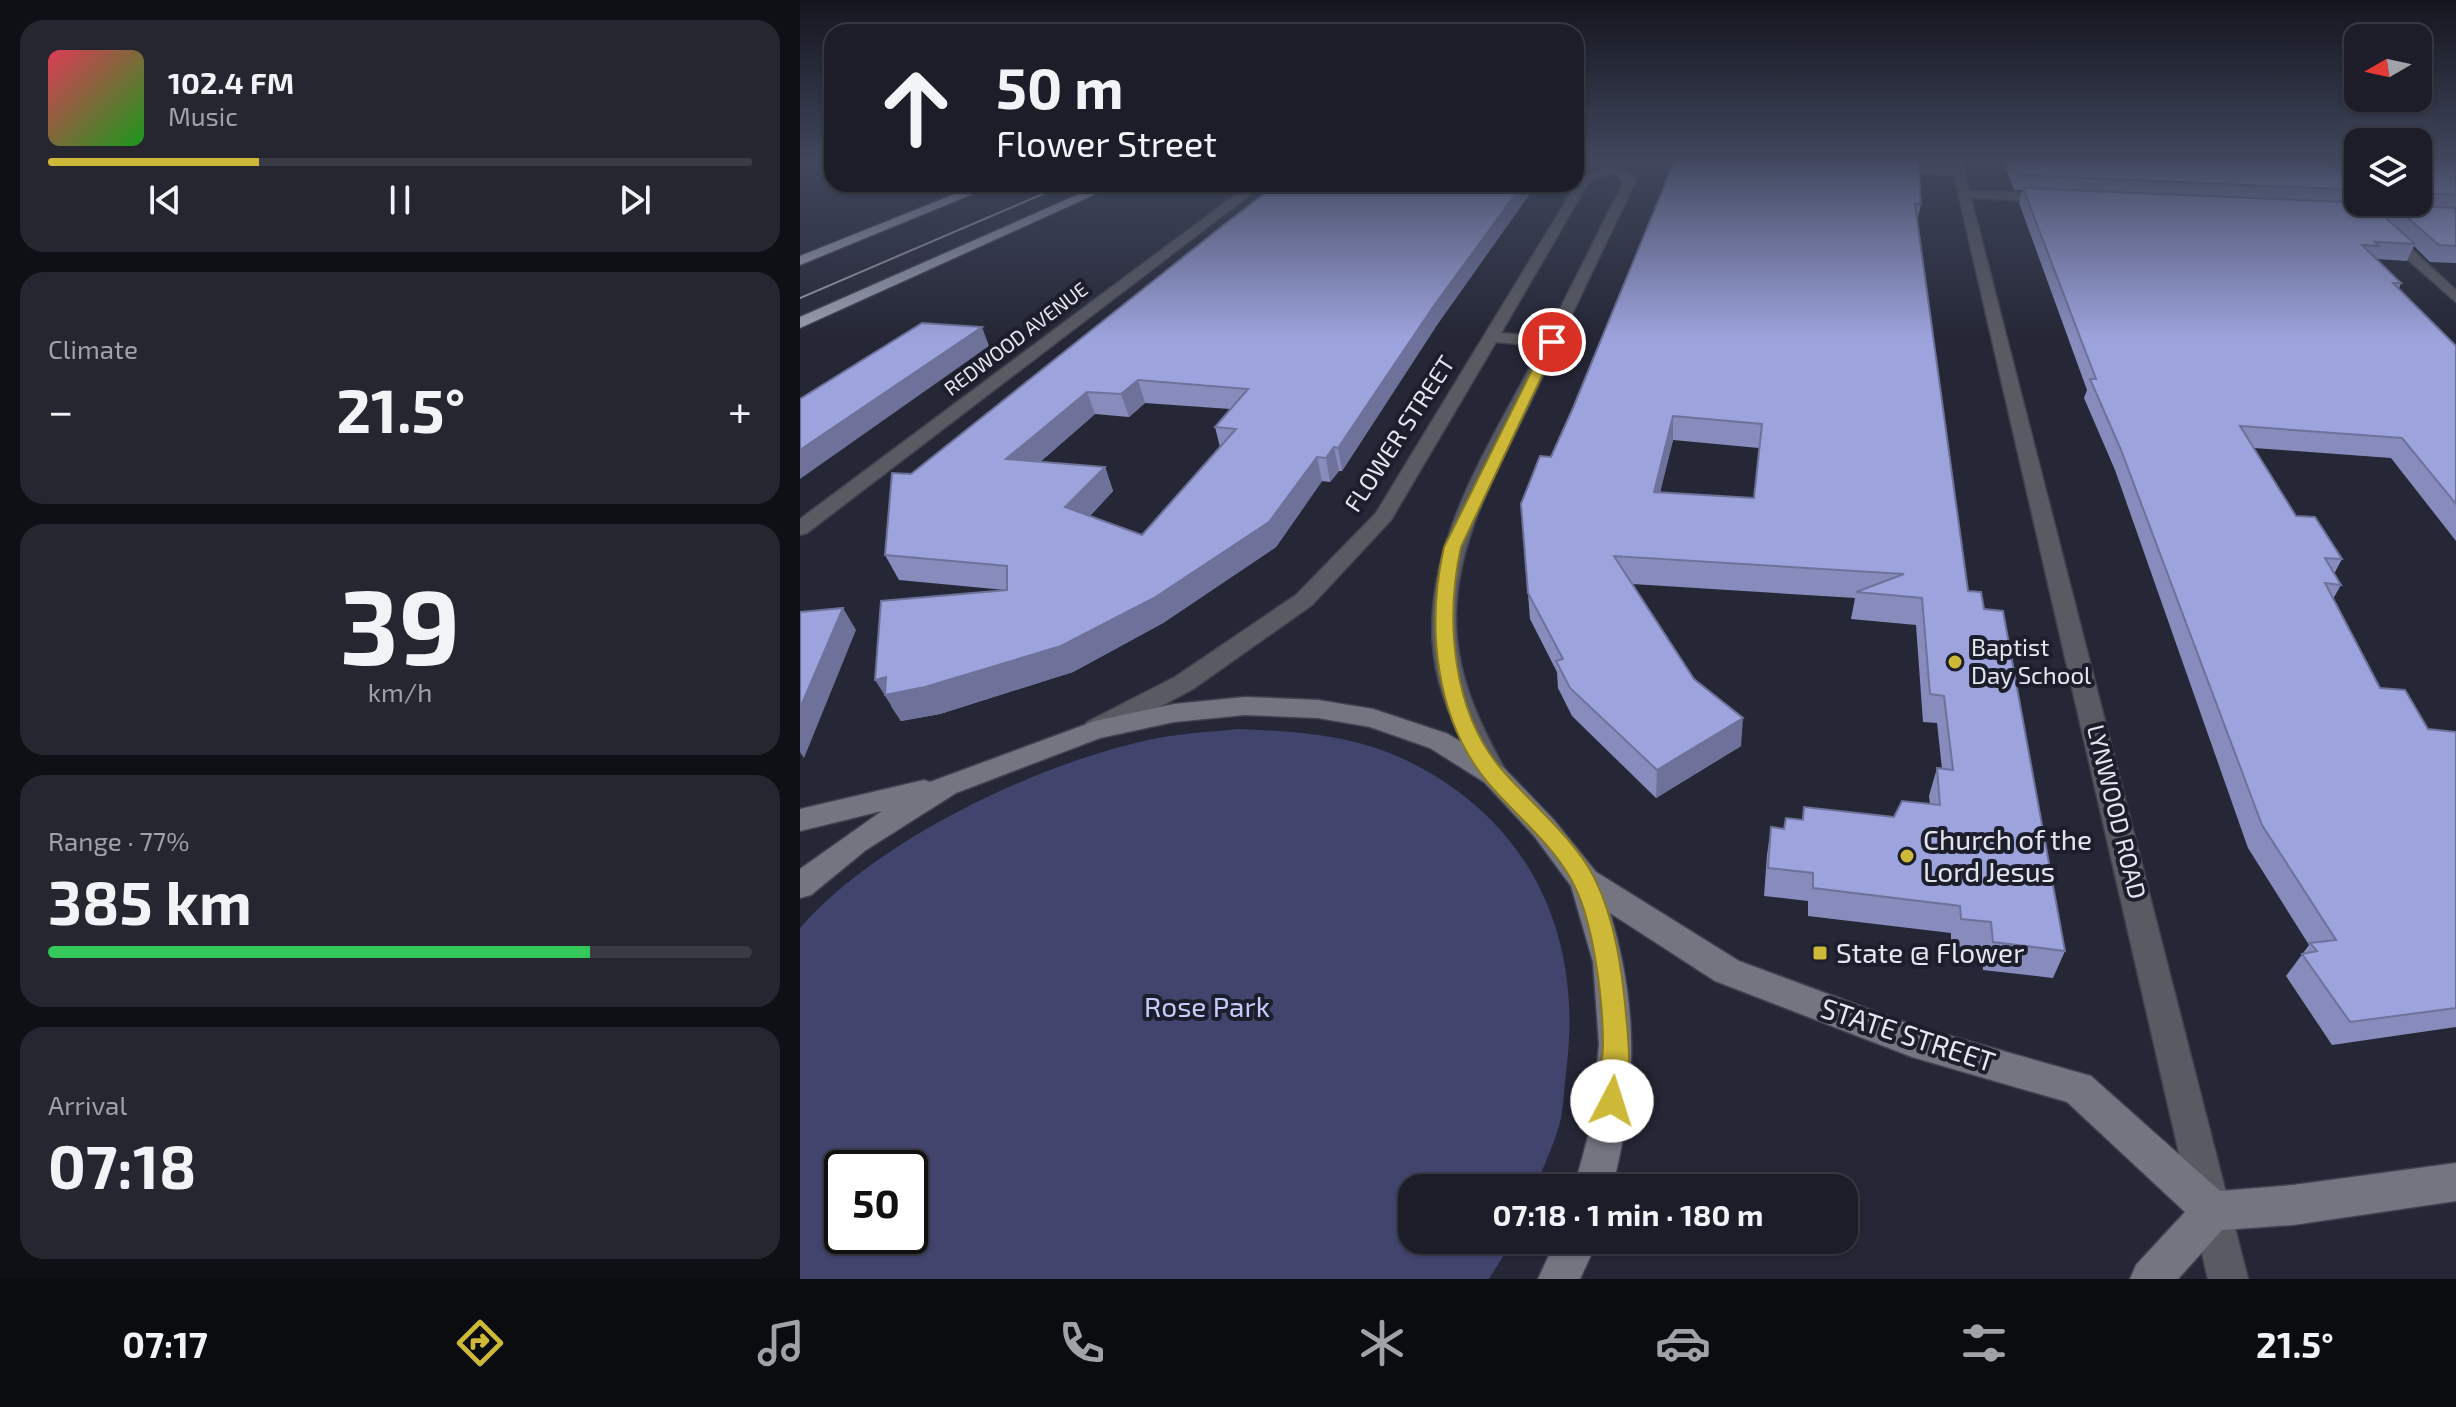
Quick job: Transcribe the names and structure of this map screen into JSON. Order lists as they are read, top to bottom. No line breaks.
{"streets":{"main road":["STATE STREET"],"street":["REDWOOD AVENUE","FLOWER STREET","LYNWOOD ROAD"]},"crossings":[["LYNWOOD ROAD","STATE STREET"]],"parks":["Rose Park"],"places":{"other":["Baptist Day School","Church of the Lord Jesus"],"transit":["State @ Flower"]},"north":"left","page":{"turn":["50 m","Flower Street"],"song":["102.4 FM","Music"],"tile":["Climate",["39","km/h"],["Range · 77%","385 km"],["Arrival","07:18"]],"heat":["−","21.5°","+"],"limit":"50","trip":"07:18 · 1 min · 180 m","tabs":["07:17","21.5°"]}}
